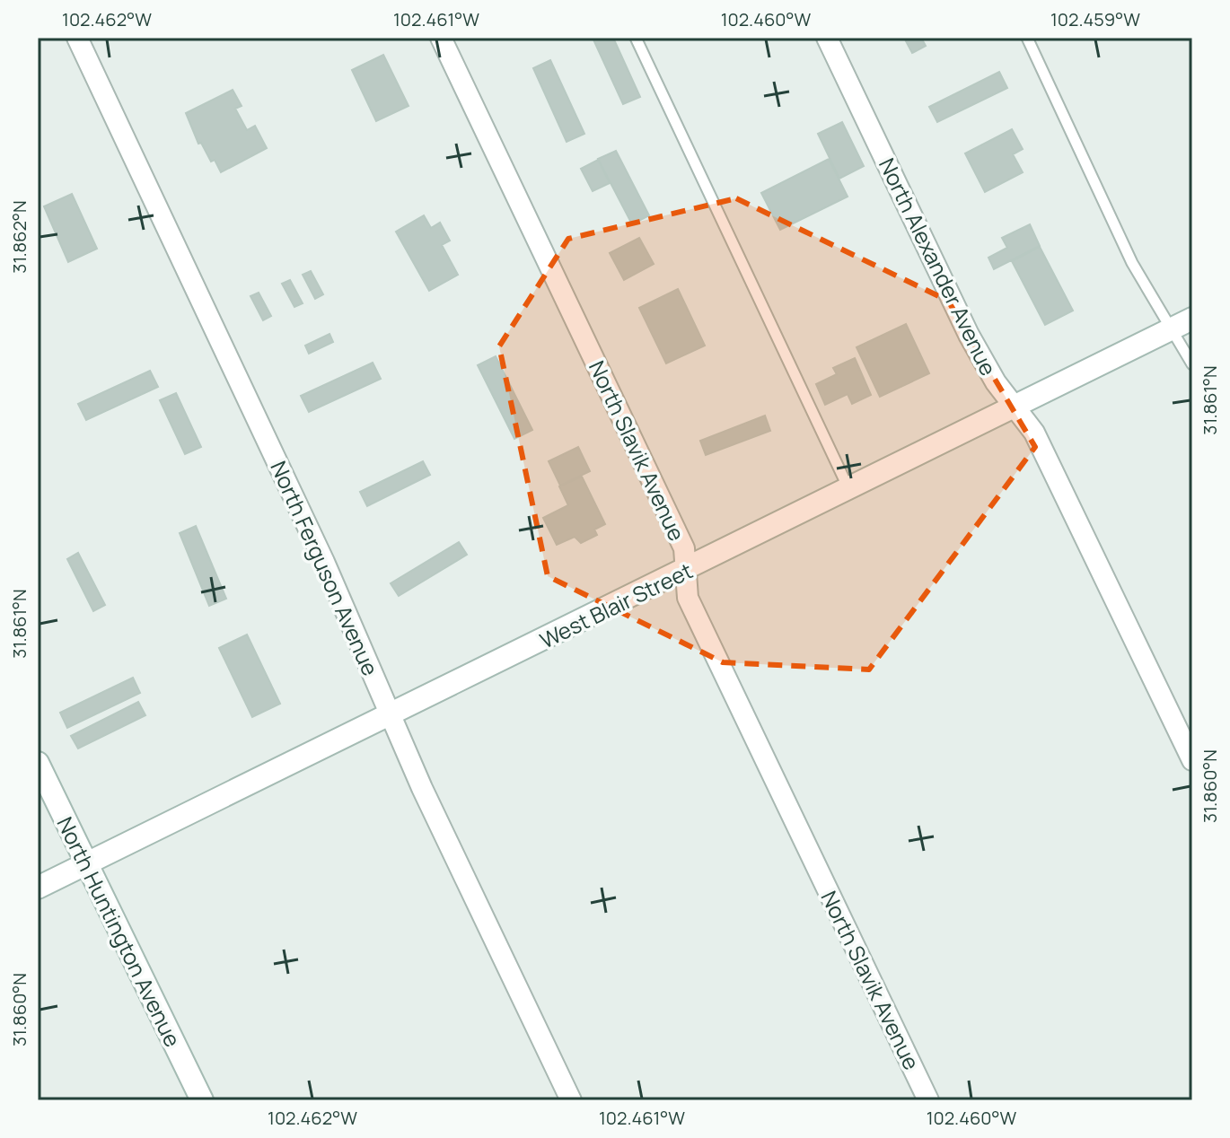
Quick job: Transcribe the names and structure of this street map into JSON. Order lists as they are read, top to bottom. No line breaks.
{"streets":{"street":["North Alexander Avenue","North Slavik Avenue","North Ferguson Avenue","West Blair Street","North Huntington Avenue"]},"crossings":[["North Alexander Avenue","West Blair Street"],["North Slavik Avenue","West Blair Street"],["North Ferguson Avenue","West Blair Street"],["West Blair Street","North Huntington Avenue"]],"coordinates":["102.462°W","102.461°W","102.460°W","102.459°W","31.862°N","31.861°N","31.860°N"]}
